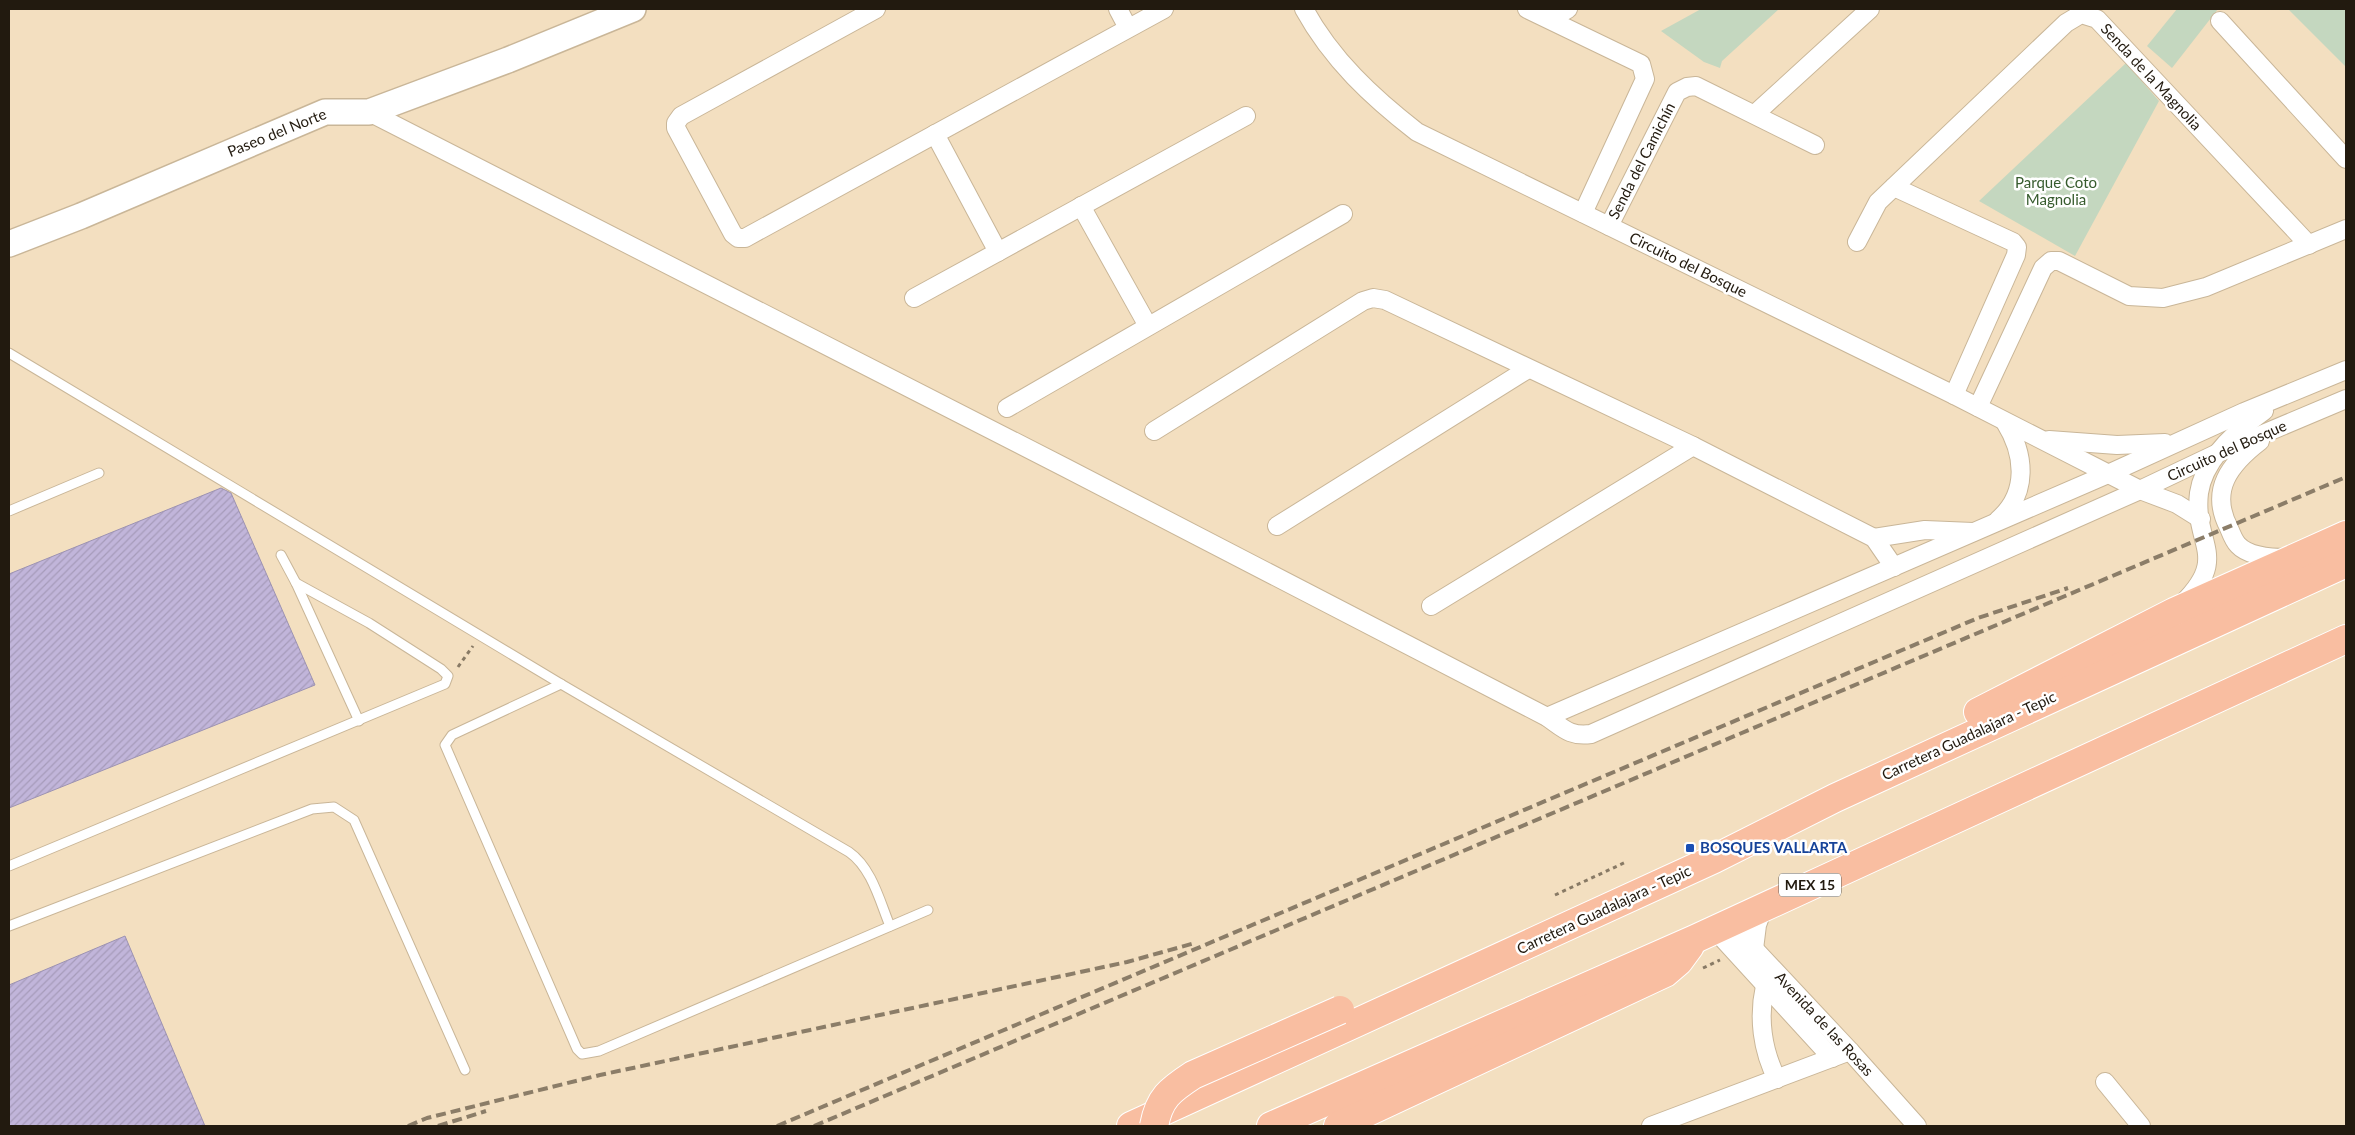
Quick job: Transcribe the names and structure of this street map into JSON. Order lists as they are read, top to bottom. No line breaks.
{"streets":{"highway":["Carretera Guadalajara - Tepic","MEX 15"],"street":["Senda de la Magnolia","Paseo del Norte","Senda del Camichín","Circuito del Bosque","Avenida de las Rosas"]},"crossings":[["Senda del Camichín","Circuito del Bosque"],["MEX 15","Avenida de las Rosas"]],"parks":["Parque Coto Magnolia"],"places":{"transit":["BOSQUES VALLARTA"]}}
